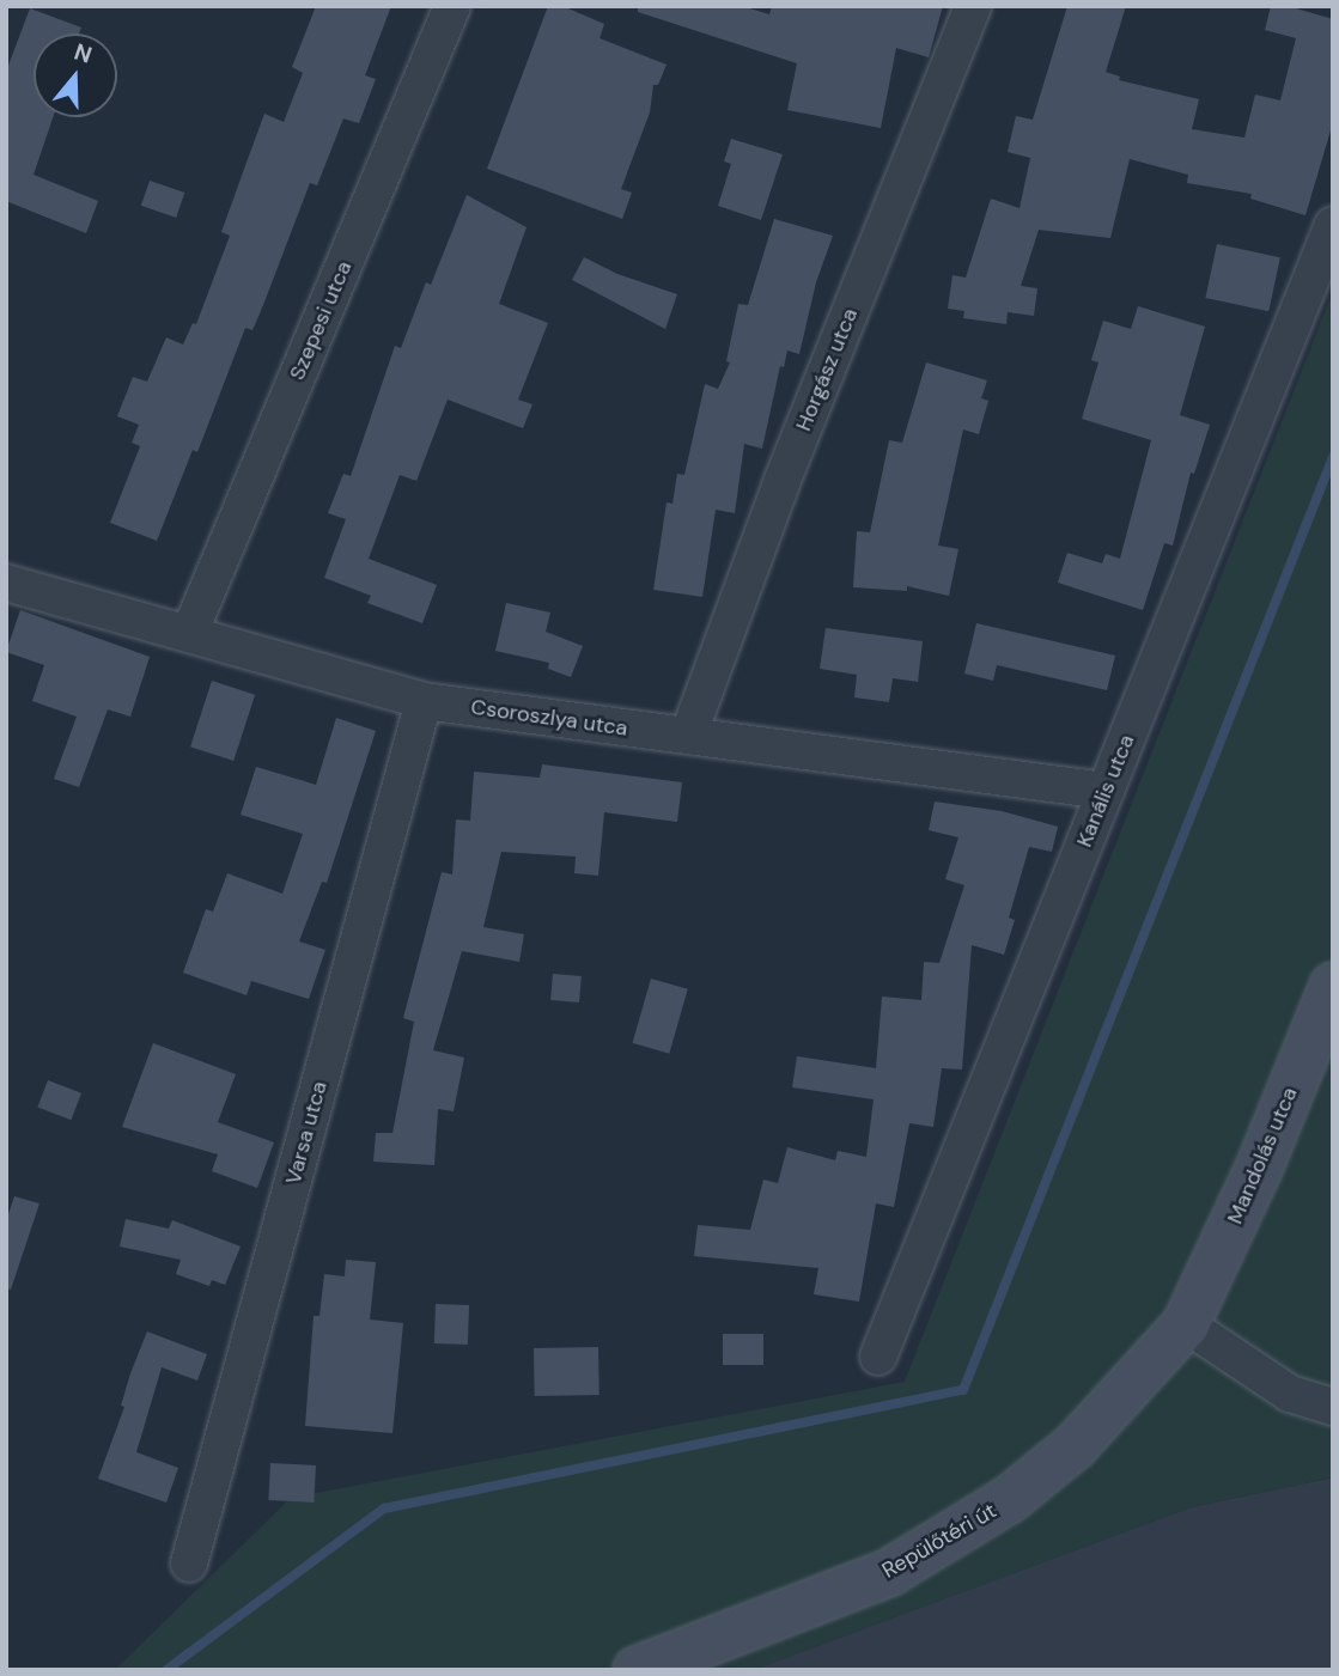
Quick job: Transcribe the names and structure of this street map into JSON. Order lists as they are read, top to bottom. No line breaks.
{"streets":{"street":["Szepesi utca","Horgász utca","Csoroszlya utca","Kanális utca","Varsa utca","Mandolás utca","Repülőtéri út"]},"crossings":[["Szepesi utca","Csoroszlya utca"],["Horgász utca","Csoroszlya utca"],["Csoroszlya utca","Kanális utca"],["Csoroszlya utca","Varsa utca"],["Mandolás utca","Repülőtéri út"]],"north":"top"}
